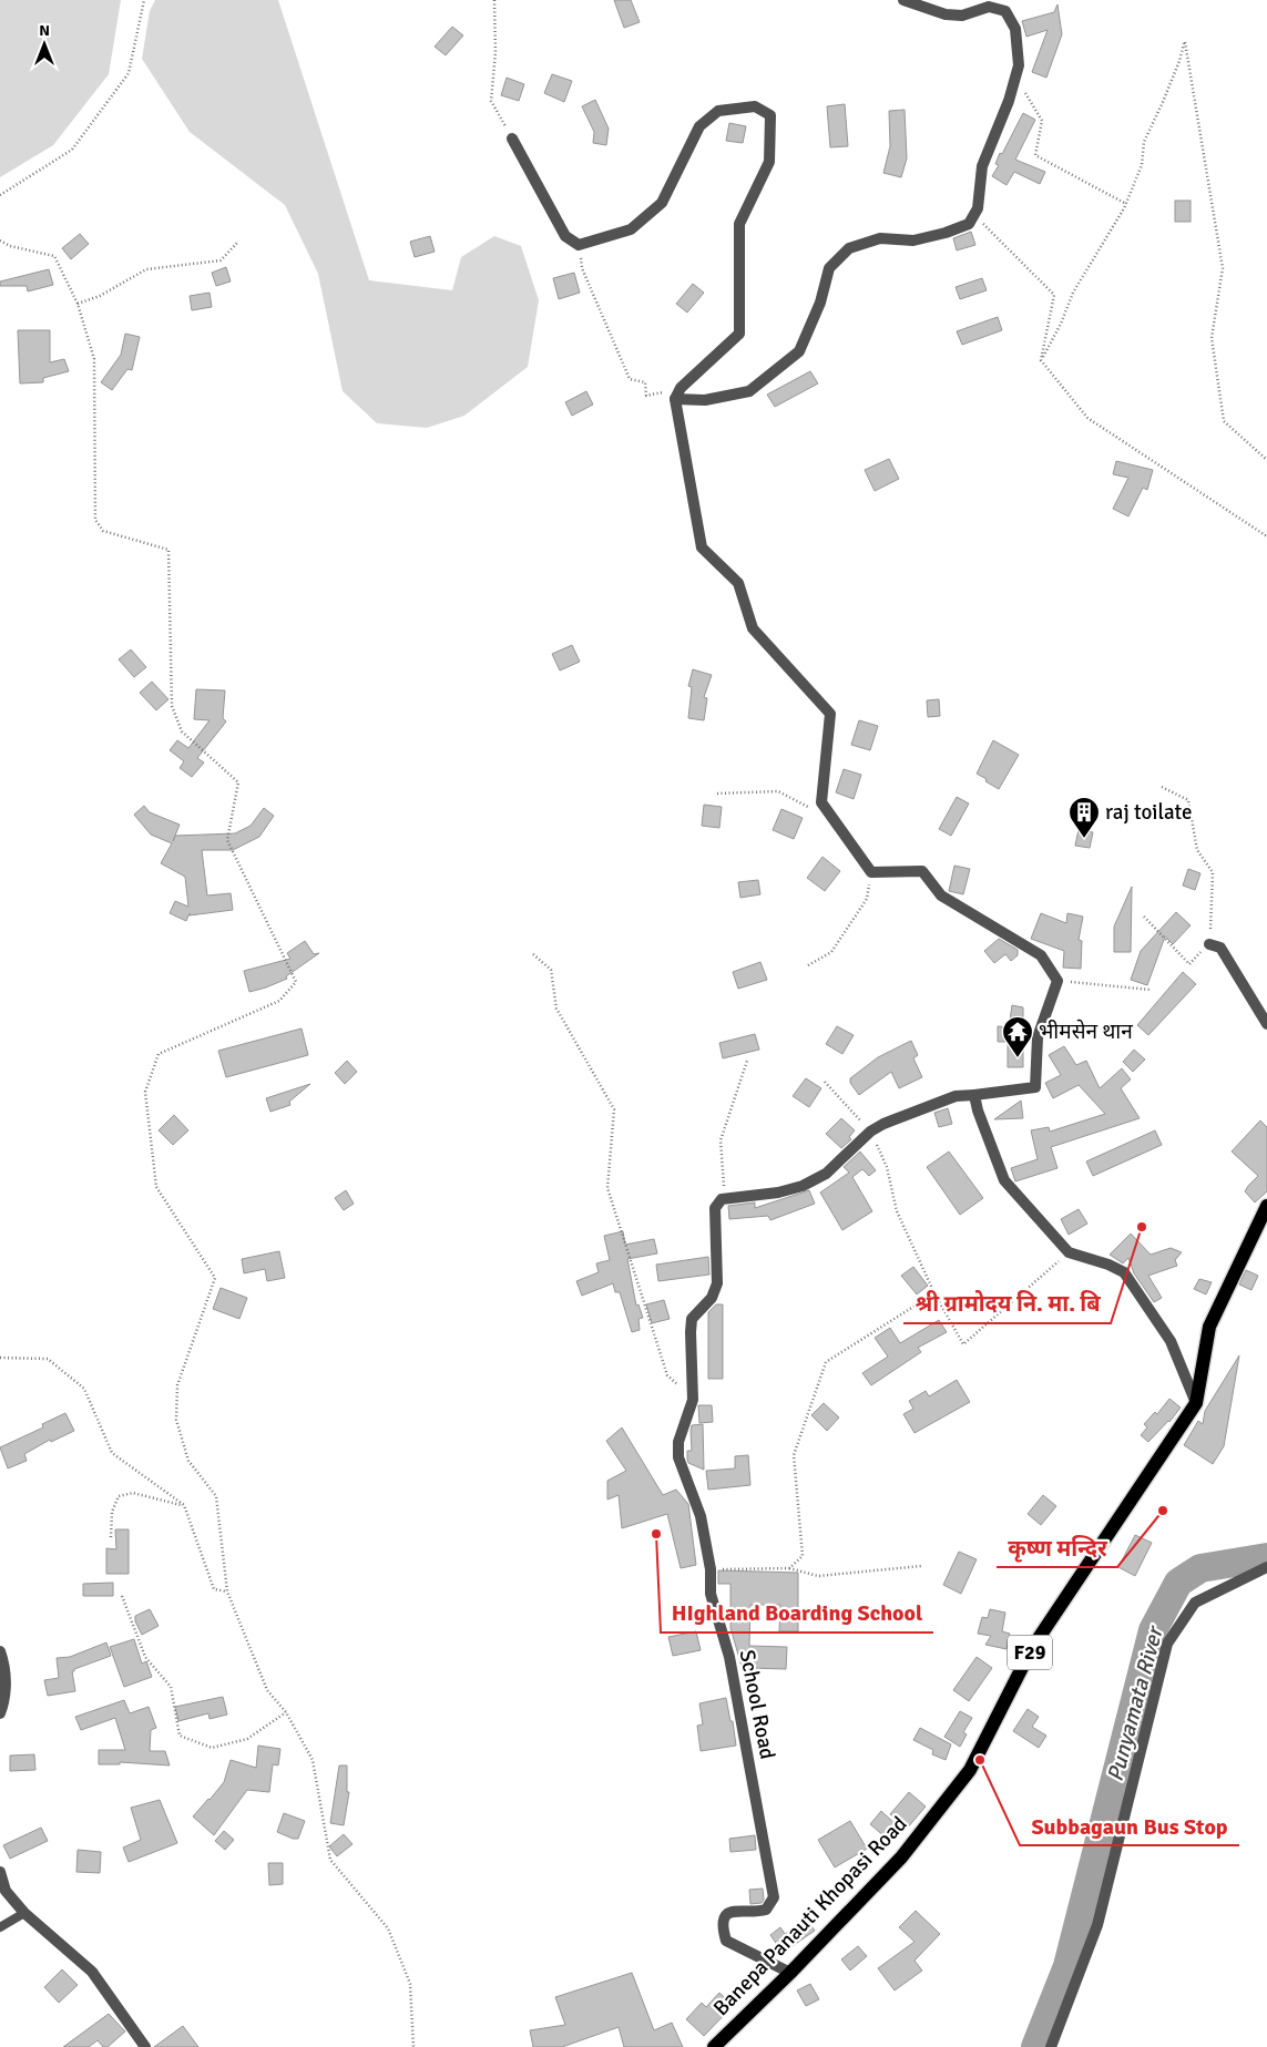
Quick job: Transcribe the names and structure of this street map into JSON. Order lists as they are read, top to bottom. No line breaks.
{"streets":{"main road":["F29","Banepa Panauti Khopasi Road"],"street":["School Road"]},"crossings":[["School Road","Banepa Panauti Khopasi Road"]],"water":["Punyamata River"],"places":{"building":["raj toilate"],"temple":["भीमसेन थान"],"other":["श्री ग्रामोदय नि. मा. बि","कृष्ण मन्दिर","HIghland Boarding School","Subbagaun Bus Stop"]},"north":"top"}
